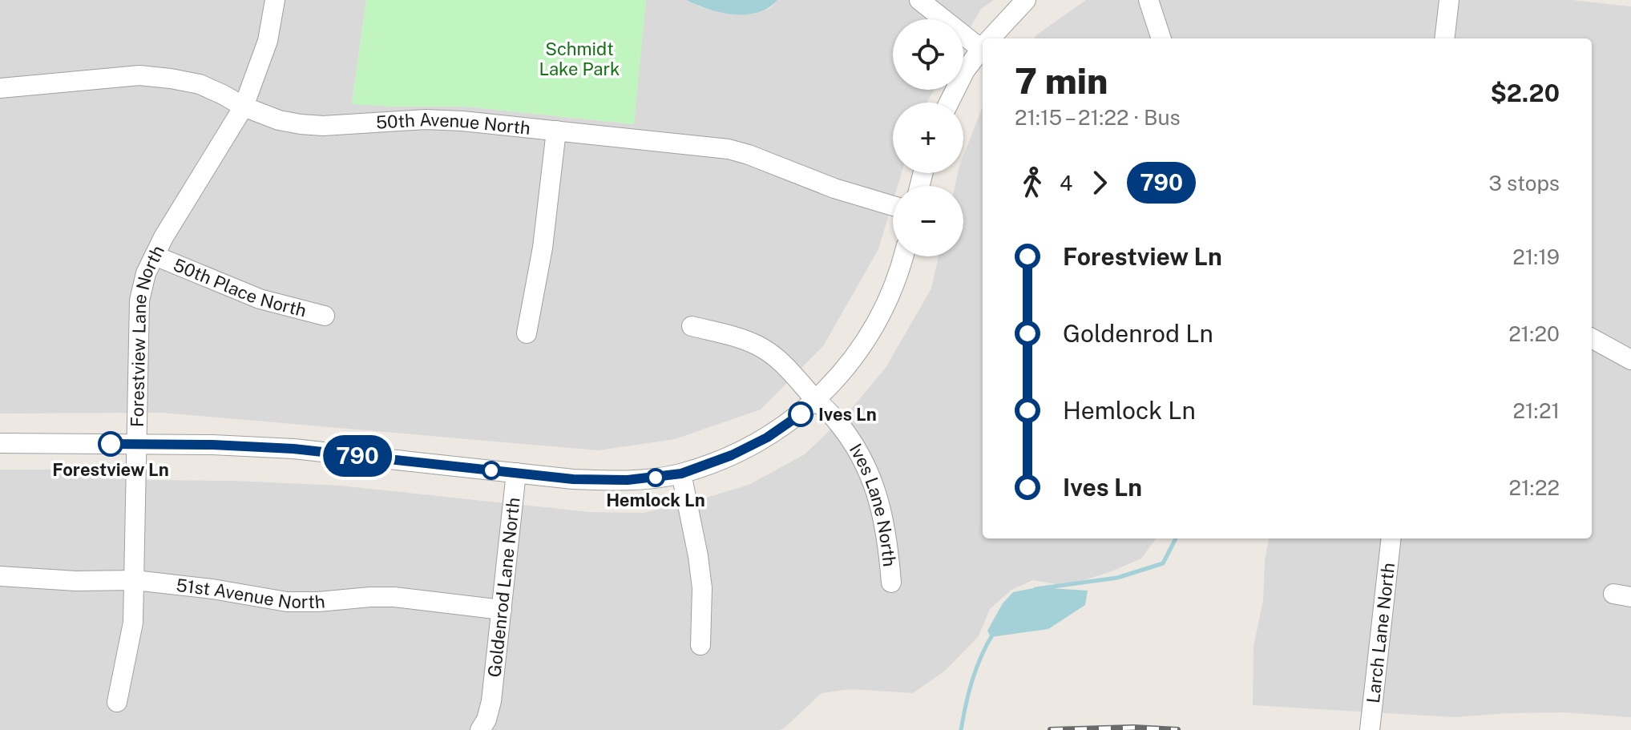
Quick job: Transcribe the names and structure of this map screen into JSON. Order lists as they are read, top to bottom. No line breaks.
{"streets":{"street":["50th Avenue North","50th Place North","Forestview Lane North","Ives Lane North","Goldenrod Lane North","51st Avenue North","Larch Lane North"]},"crossings":[["50th Avenue North","Forestview Lane North"],["50th Place North","Forestview Lane North"],["Forestview Lane North","51st Avenue North"],["Goldenrod Lane North","51st Avenue North"]],"parks":["Schmidt Lake Park"],"places":["Ives Ln","Forestview Ln","Hemlock Ln"],"lines":["bus line 790"],"page":{"on_map":"790","map_buttons":["+","−"],"heading":["7 min","21:15 – 21:22 · Bus","$2.20"],"legs":["4","790","3 stops"],"list":[{"name":"Forestview Ln","value":"21:19"},{"name":"Goldenrod Ln","value":"21:20"},{"name":"Hemlock Ln","value":"21:21"},{"name":"Ives Ln","value":"21:22"}]}}
